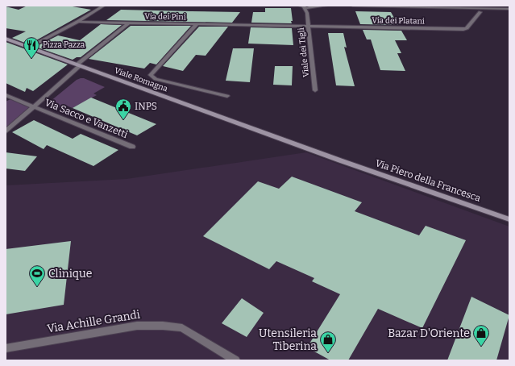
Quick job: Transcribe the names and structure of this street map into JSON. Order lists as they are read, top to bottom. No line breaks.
{"streets":{"main road":["Viale Romagna","Via Piero della Francesca"],"street":["Via dei Pini","Via dei Platani","Viale dei Tigli","Via Sacco e Vanzetti","Via Achille Grandi"]},"crossings":[["Via dei Pini","Via dei Platani"],["Via dei Pini","Viale dei Tigli"],["Via dei Pini","Viale Romagna"],["Via dei Platani","Viale dei Tigli"],["Viale Romagna","Via Piero della Francesca"]],"places":{"restaurant":["Pizza Pazza"],"public building":["INPS"],"sports":["Clinique"],"shop":["Bazar D'Oriente","Utensileria Tiberina"]}}
